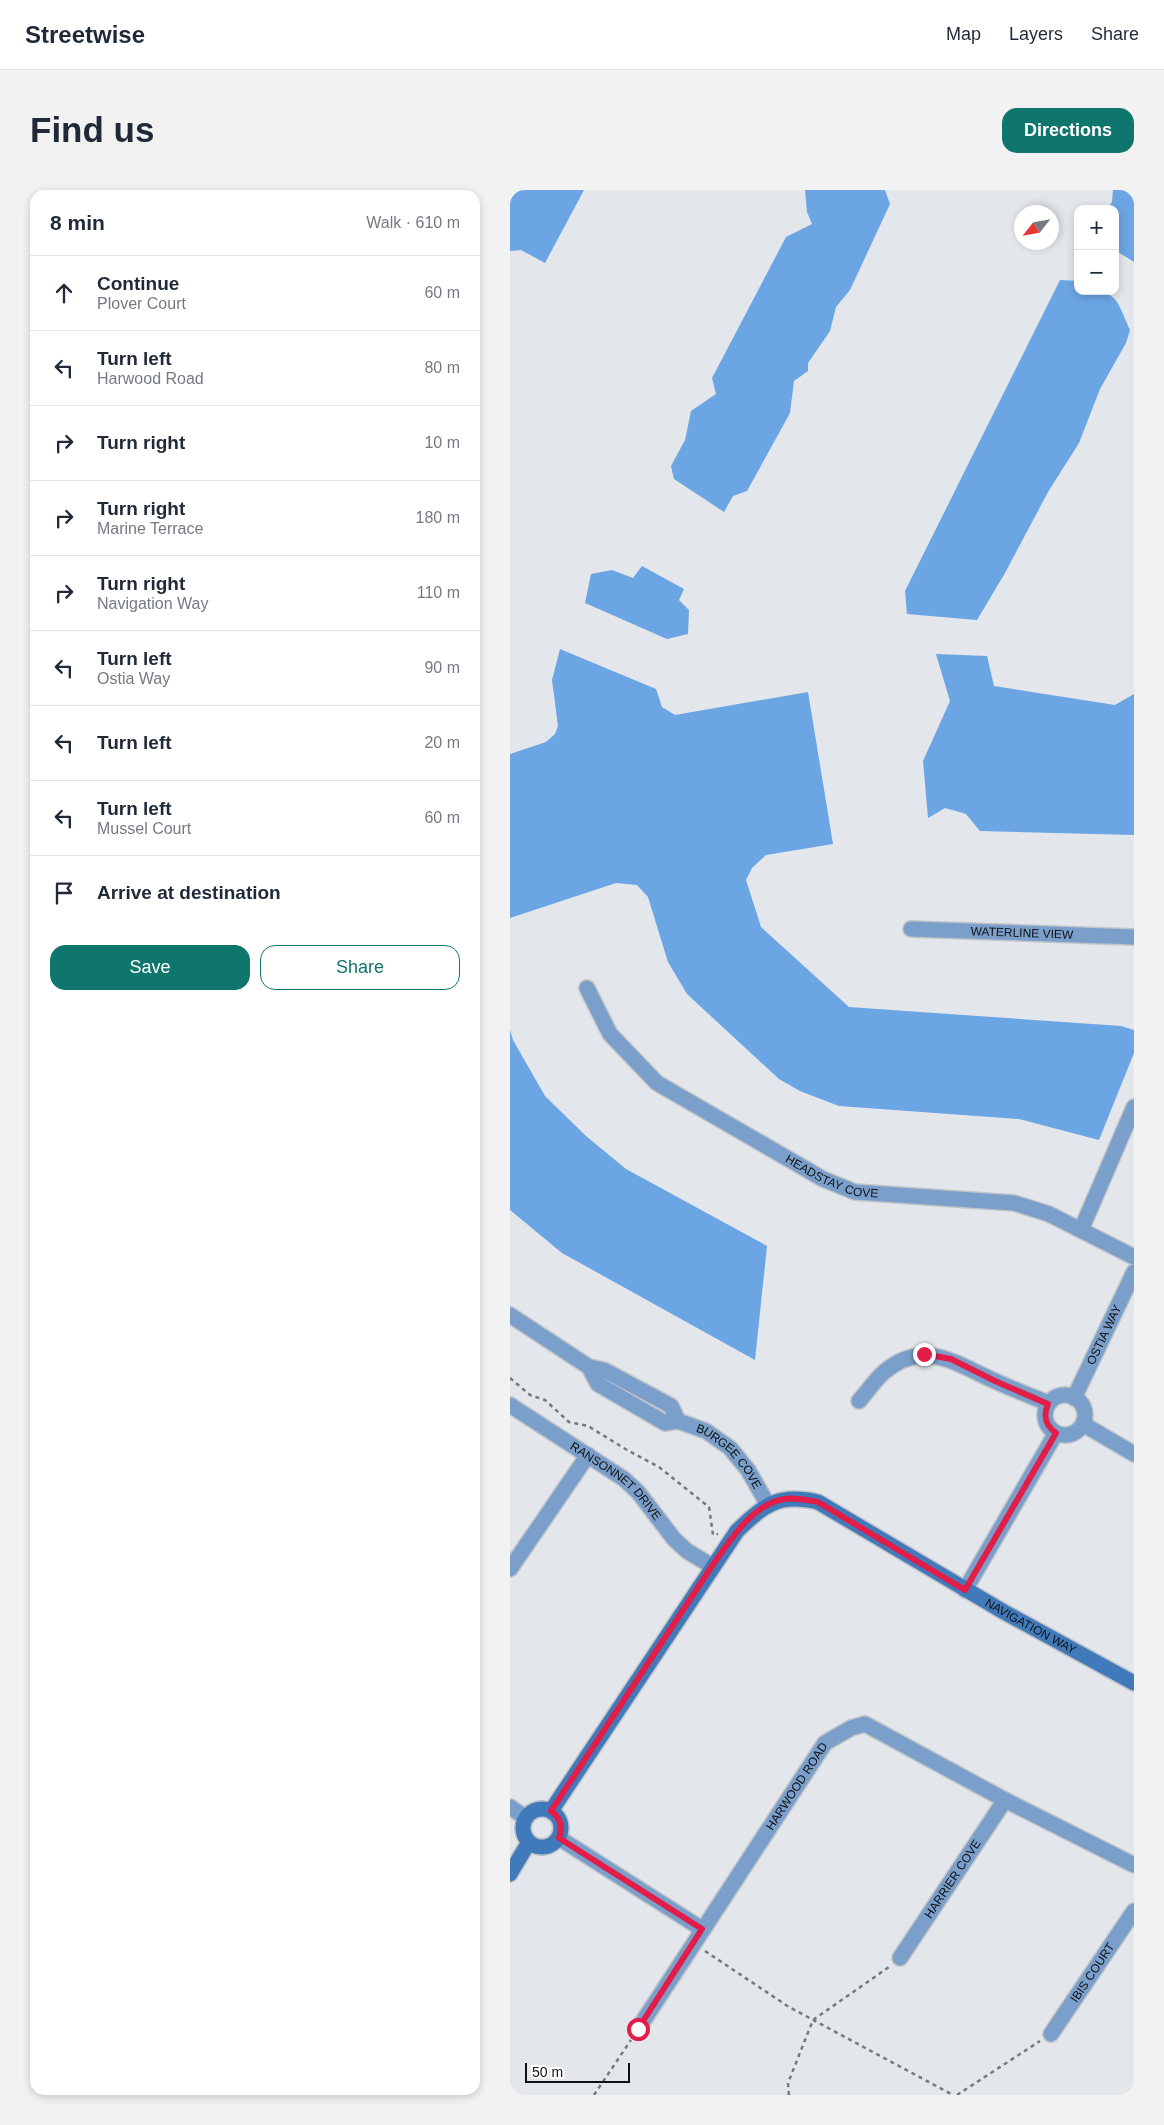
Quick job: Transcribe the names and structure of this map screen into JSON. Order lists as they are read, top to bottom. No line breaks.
{"streets":{"street":["WATERLINE VIEW","HEADSTAY COVE","OSTIA WAY","BURGEE COVE","RANSONNET DRIVE","NAVIGATION WAY","HARWOOD ROAD","HARRIER COVE","IBIS COURT"]},"crossings":[["BURGEE COVE","NAVIGATION WAY"],["HARWOOD ROAD","HARRIER COVE"]],"scale_bar":"50 m","north":"bottom left","page":{"header":"Streetwise","nav":["Map","Layers","Share"],"buttons":["Directions",["Save","Share"]],"title":"Find us","heading":["8 min","Walk · 610 m"],"map_buttons":["+","−"],"list":[["Continue","Plover Court","60 m"],["Turn left","Harwood Road","80 m"],["Turn right","10 m"],["Turn right","Marine Terrace","180 m"],["Turn right","Navigation Way","110 m"],["Turn left","Ostia Way","90 m"],["Turn left","20 m"],["Turn left","Mussel Court","60 m"],"Arrive at destination"],"scale":"50 m"}}
